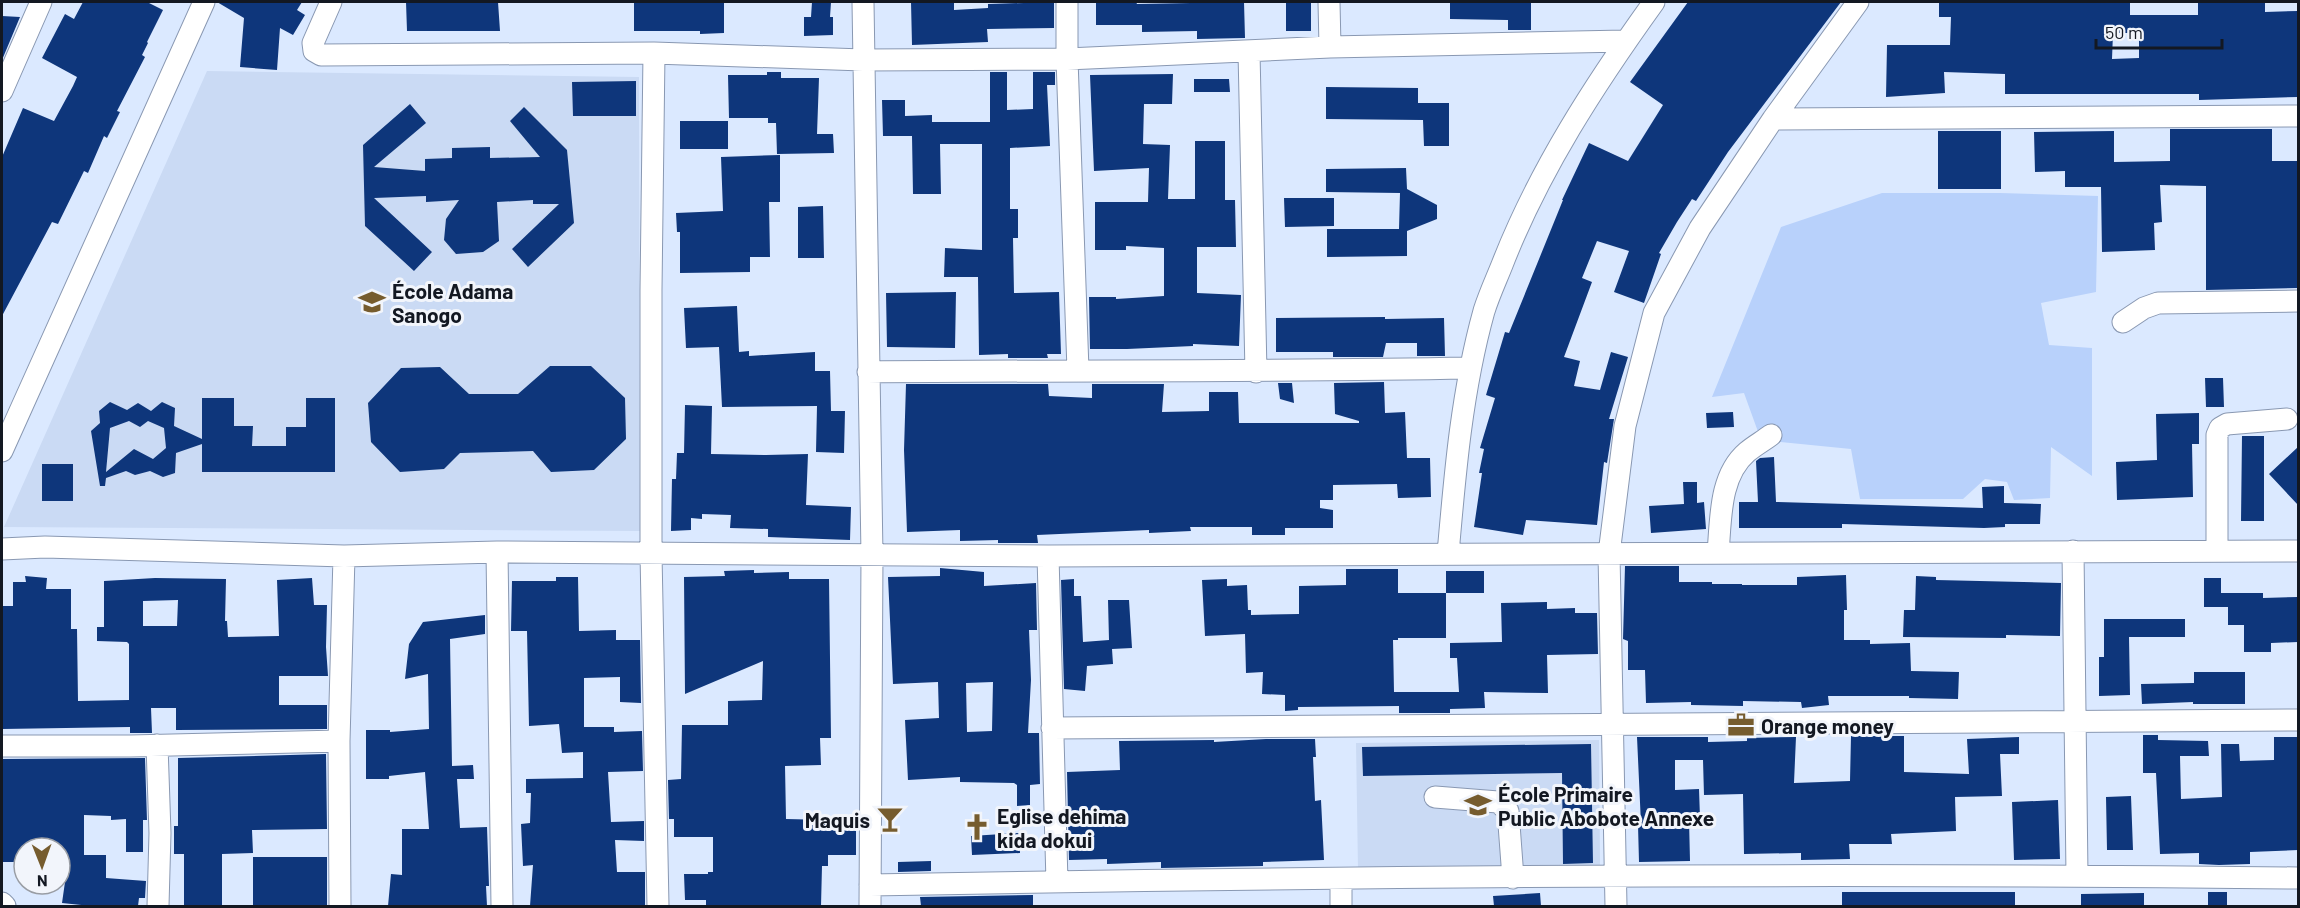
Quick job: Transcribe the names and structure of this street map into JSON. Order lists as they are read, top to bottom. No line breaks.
{"places":{"school or university":["École Adama Sanogo","École Primaire Public Abobote Annexe"],"office":["Orange money"],"bar":["Maquis"],"church":["Eglise dehima kida dokui"]},"scale_bar":"50 m","north":"bottom"}
